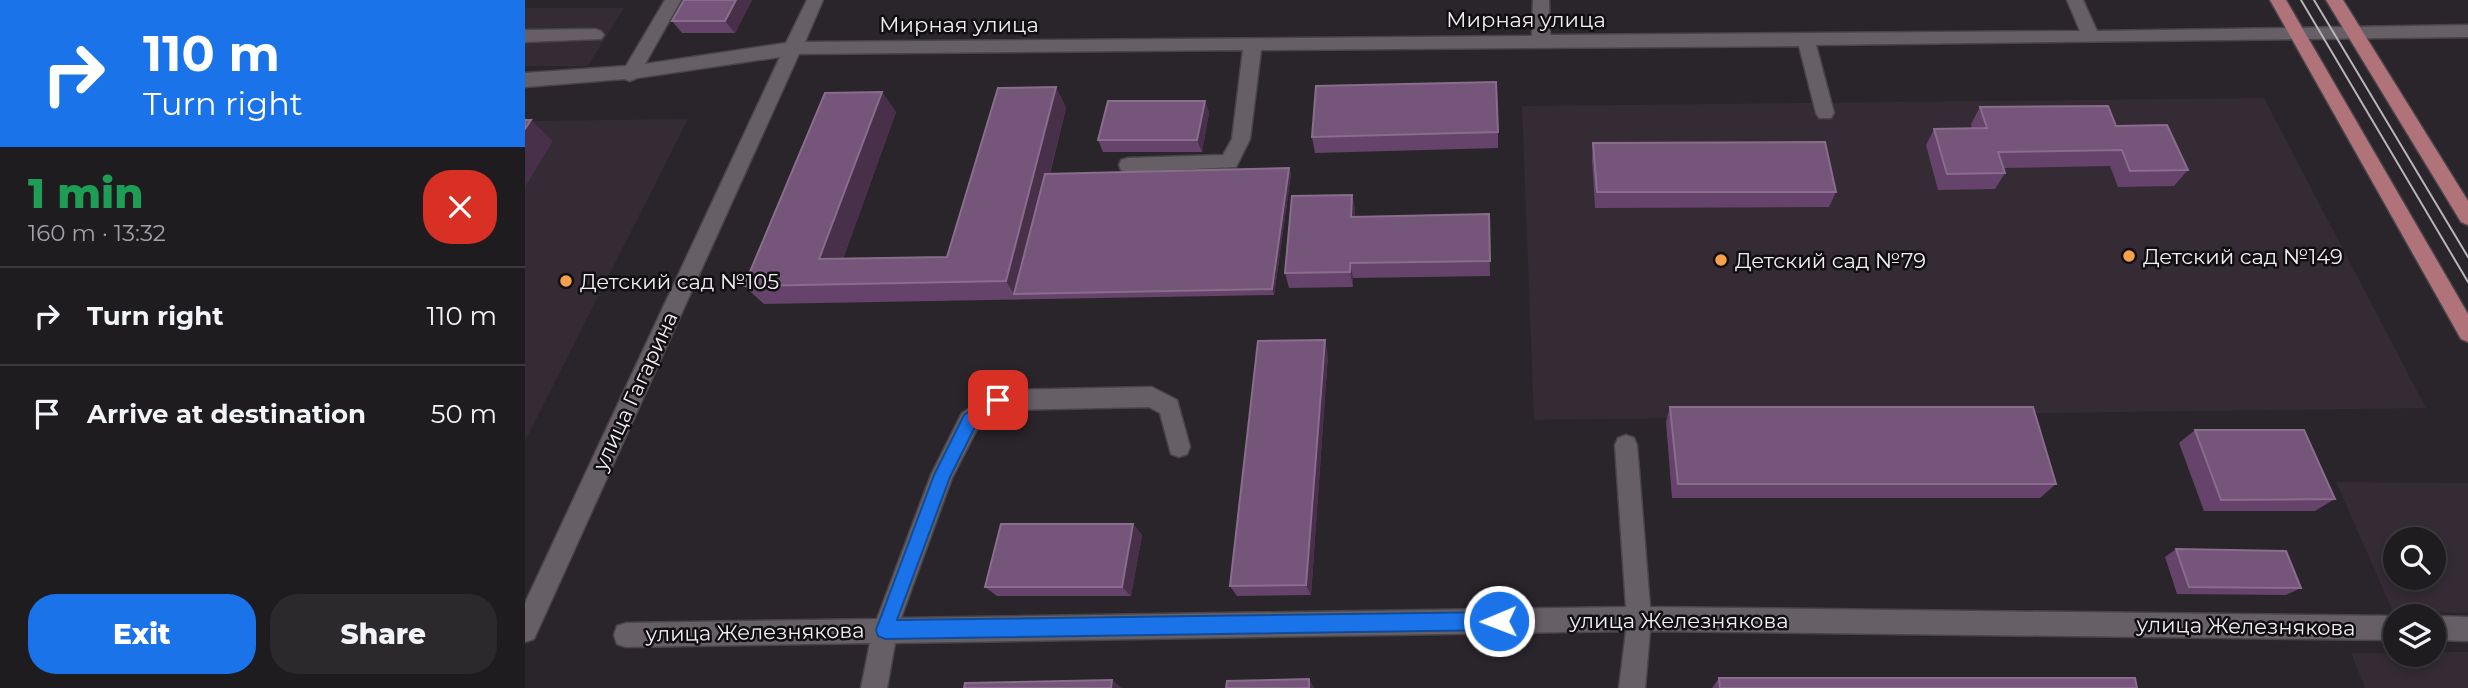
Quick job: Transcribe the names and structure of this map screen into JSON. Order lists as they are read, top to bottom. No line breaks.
{"streets":{"street":["Мирная улица","улица Гагарина","улица Железнякова"]},"crossings":[["Мирная улица","улица Гагарина"]],"places":["Детский сад №149","Детский сад №79","Детский сад №105"],"page":{"turn":["110 m","Turn right"],"heading":["1 min","160 m · 13:32"],"list":[{"name":"Turn right","value":"110 m"},{"name":"Arrive at destination","value":"50 m"}],"buttons":["Exit","Share"]}}
